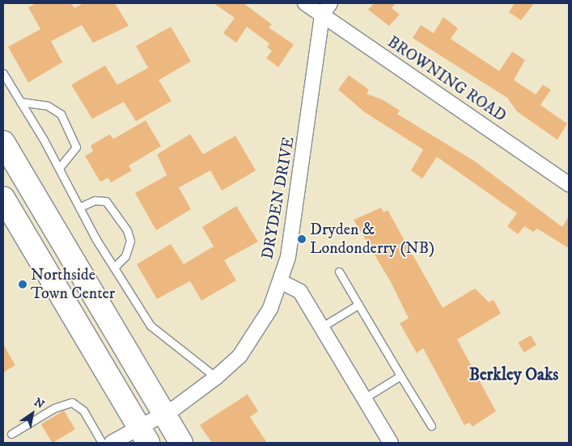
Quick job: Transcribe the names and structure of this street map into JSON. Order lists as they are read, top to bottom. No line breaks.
{"streets":{"street":["BROWNING ROAD","DRYDEN DRIVE"]},"crossings":[["BROWNING ROAD","DRYDEN DRIVE"]],"districts":["Berkley Oaks"],"places":["Dryden & Londonderry (NB)","Northside Town Center"],"north":"top right"}
